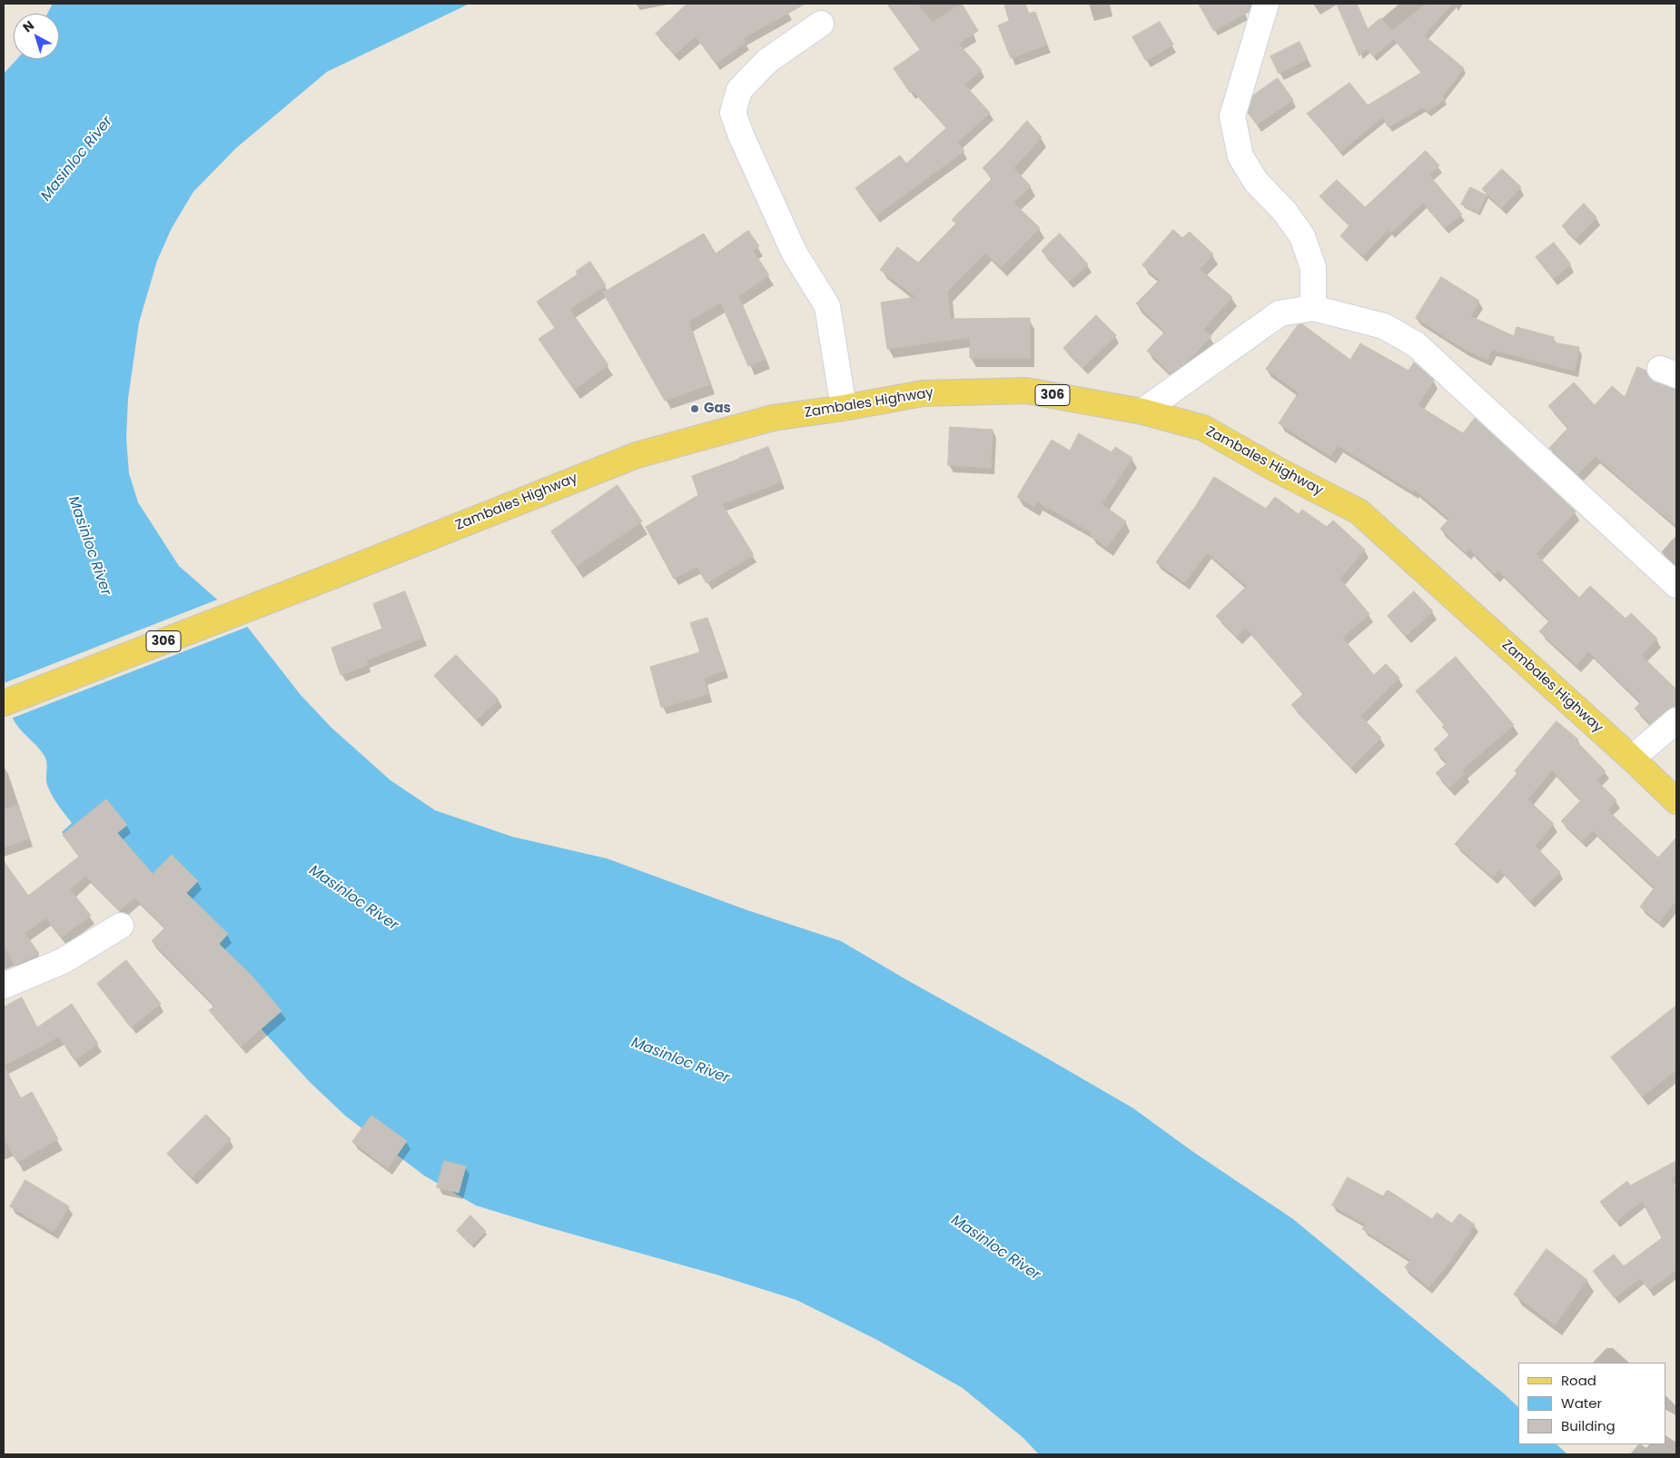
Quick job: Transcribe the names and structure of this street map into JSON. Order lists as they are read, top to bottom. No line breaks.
{"streets":{"main road":["306","Zambales Highway"]},"water":["Masinloc River"],"places":["Gas"],"legend":["Road","Water","Building"],"north":"top left"}
